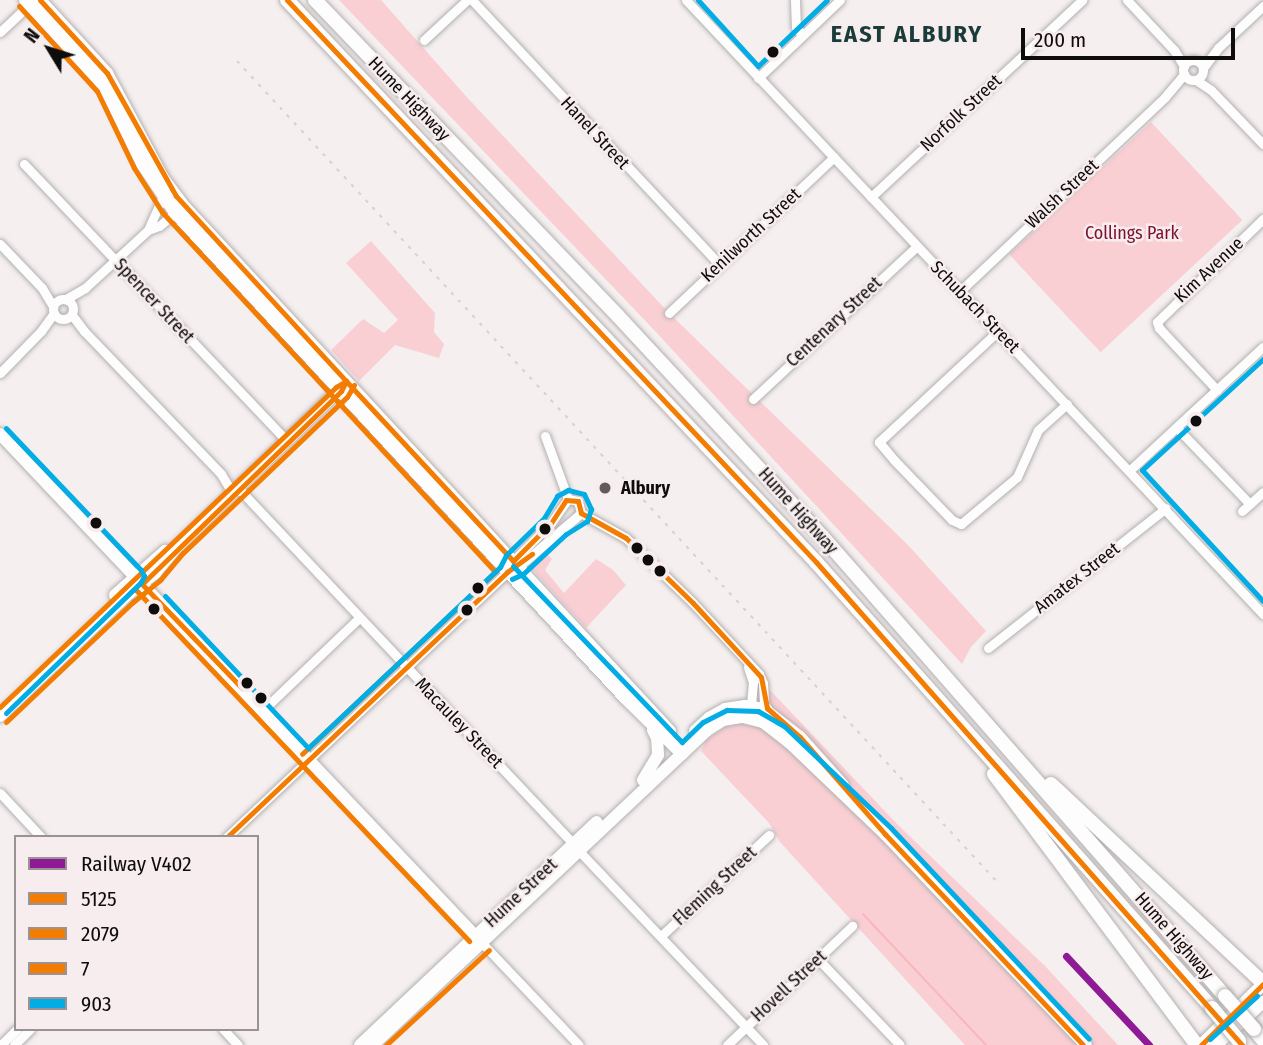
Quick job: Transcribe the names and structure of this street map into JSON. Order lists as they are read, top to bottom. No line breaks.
{"streets":{"highway":["Hume Highway"],"main road":["Hume Street"],"street":["Norfolk Street","Hanel Street","Walsh Street","Kenilworth Street","Kim Avenue","Spencer Street","Schubach Street","Centenary Street","Amatex Street","Macauley Street","Fleming Street","Hovell Street"]},"crossings":[["Norfolk Street","Schubach Street"],["Hanel Street","Kenilworth Street"],["Walsh Street","Schubach Street"],["Kenilworth Street","Schubach Street"],["Schubach Street","Centenary Street"],["Schubach Street","Amatex Street"],["Macauley Street","Fleming Street"],["Macauley Street","Hume Street"],["Macauley Street","Hovell Street"]],"districts":["EAST ALBURY"],"parks":["Collings Park"],"places":["Albury"],"lines":["transit line 5125","transit line 903","transit line 2079","transit line 7","rail line V402"],"legend":["Railway V402","5125","2079","7","903"],"scale_bar":"200 m","north":"top left"}
